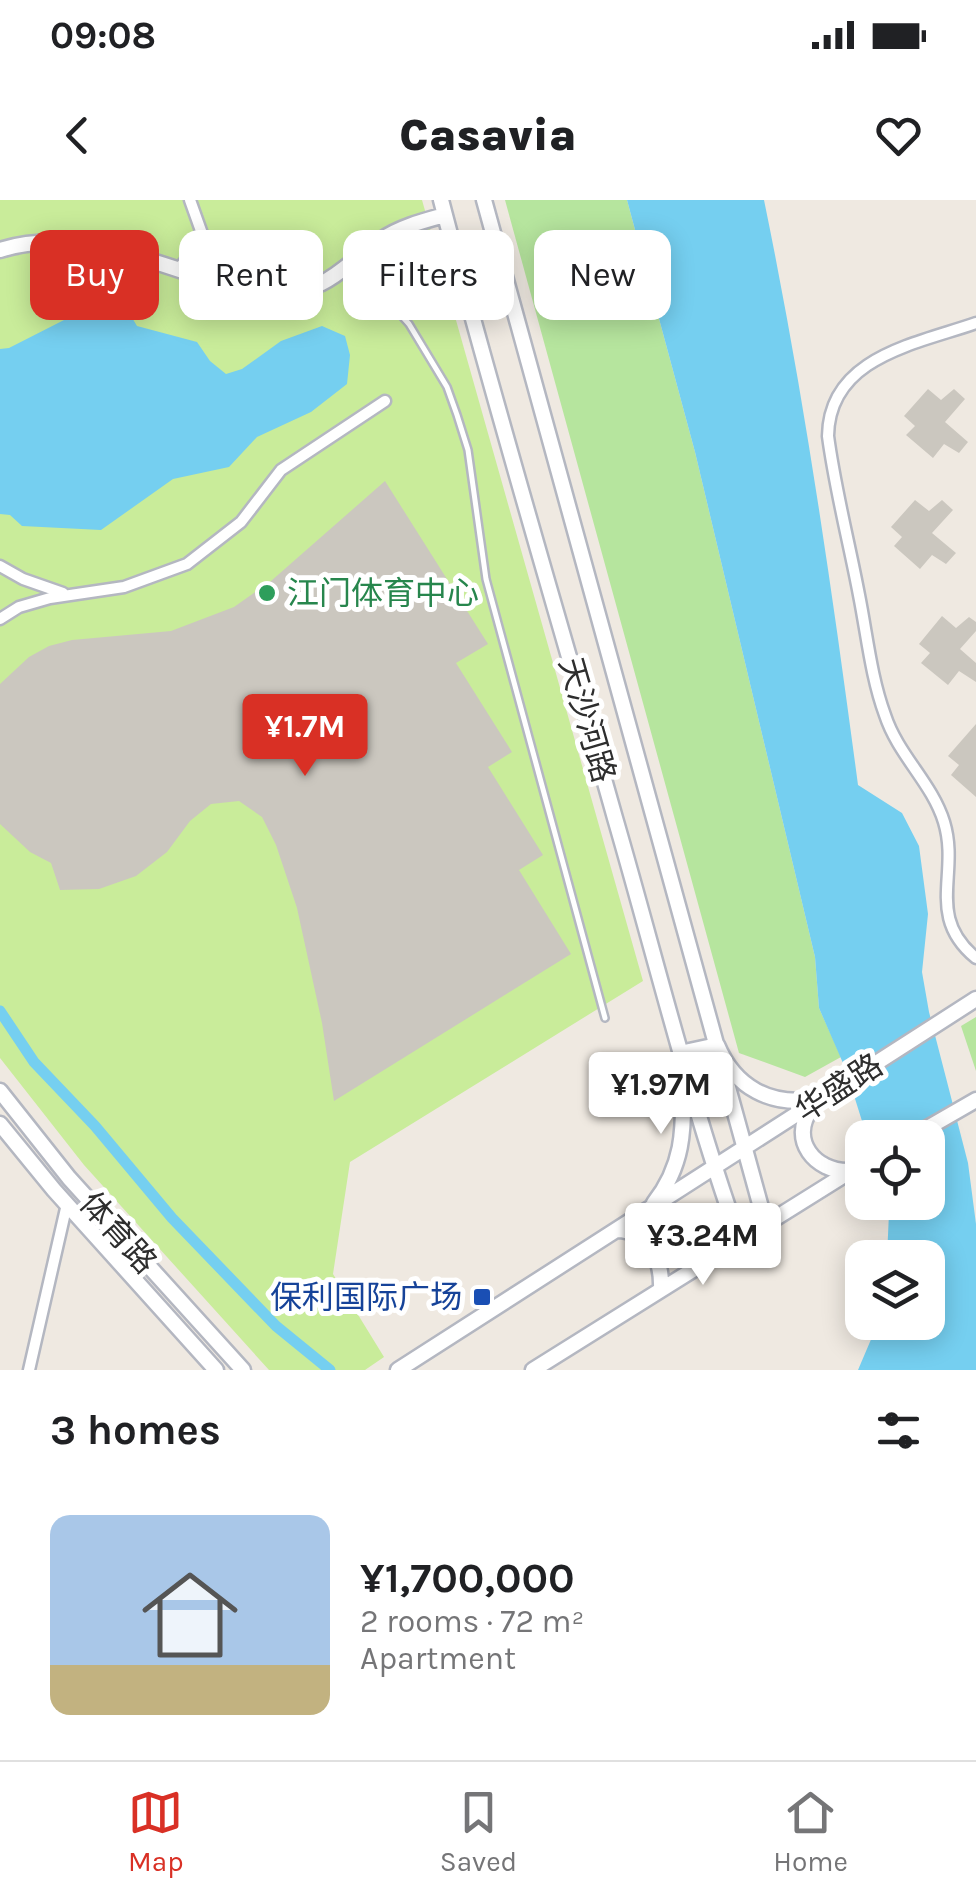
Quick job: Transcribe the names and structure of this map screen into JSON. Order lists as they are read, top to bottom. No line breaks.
{"streets":{"main road":["天沙河路","华盛路","体育路"]},"crossings":[["天沙河路","华盛路"]],"places":{"other":["江门体育中心"],"transit":["保利国际广场"]},"page":{"status":"09:08","header":"Casavia","chip":["Buy","Rent","Filters","New"],"price":["¥1.7M","¥1.97M","¥3.24M"],"heading":"3 homes","list":[{"name":"¥1,700,000","note":"2 rooms · 72 m² · Apartment"}],"tabs":["Map","Saved","Home"]}}
